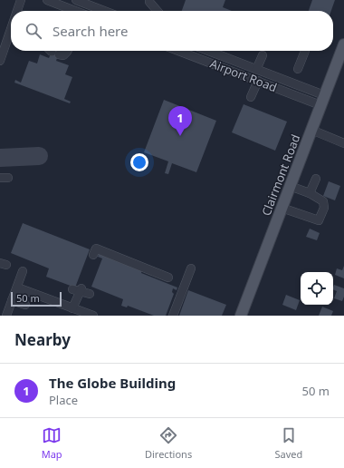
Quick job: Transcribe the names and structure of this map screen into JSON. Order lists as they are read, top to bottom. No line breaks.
{"streets":{"main road":["Clairmont Road"],"street":["Airport Road"]},"crossings":[["Airport Road","Clairmont Road"]],"scale_bar":"50 m","page":{"search":"Search here","pins":"1","scale":"50 m","heading":"Nearby","list":[{"mark":"1","name":"The Globe Building","note":"Place","value":"50 m"}],"nav":["Map","Directions","Saved"]}}
